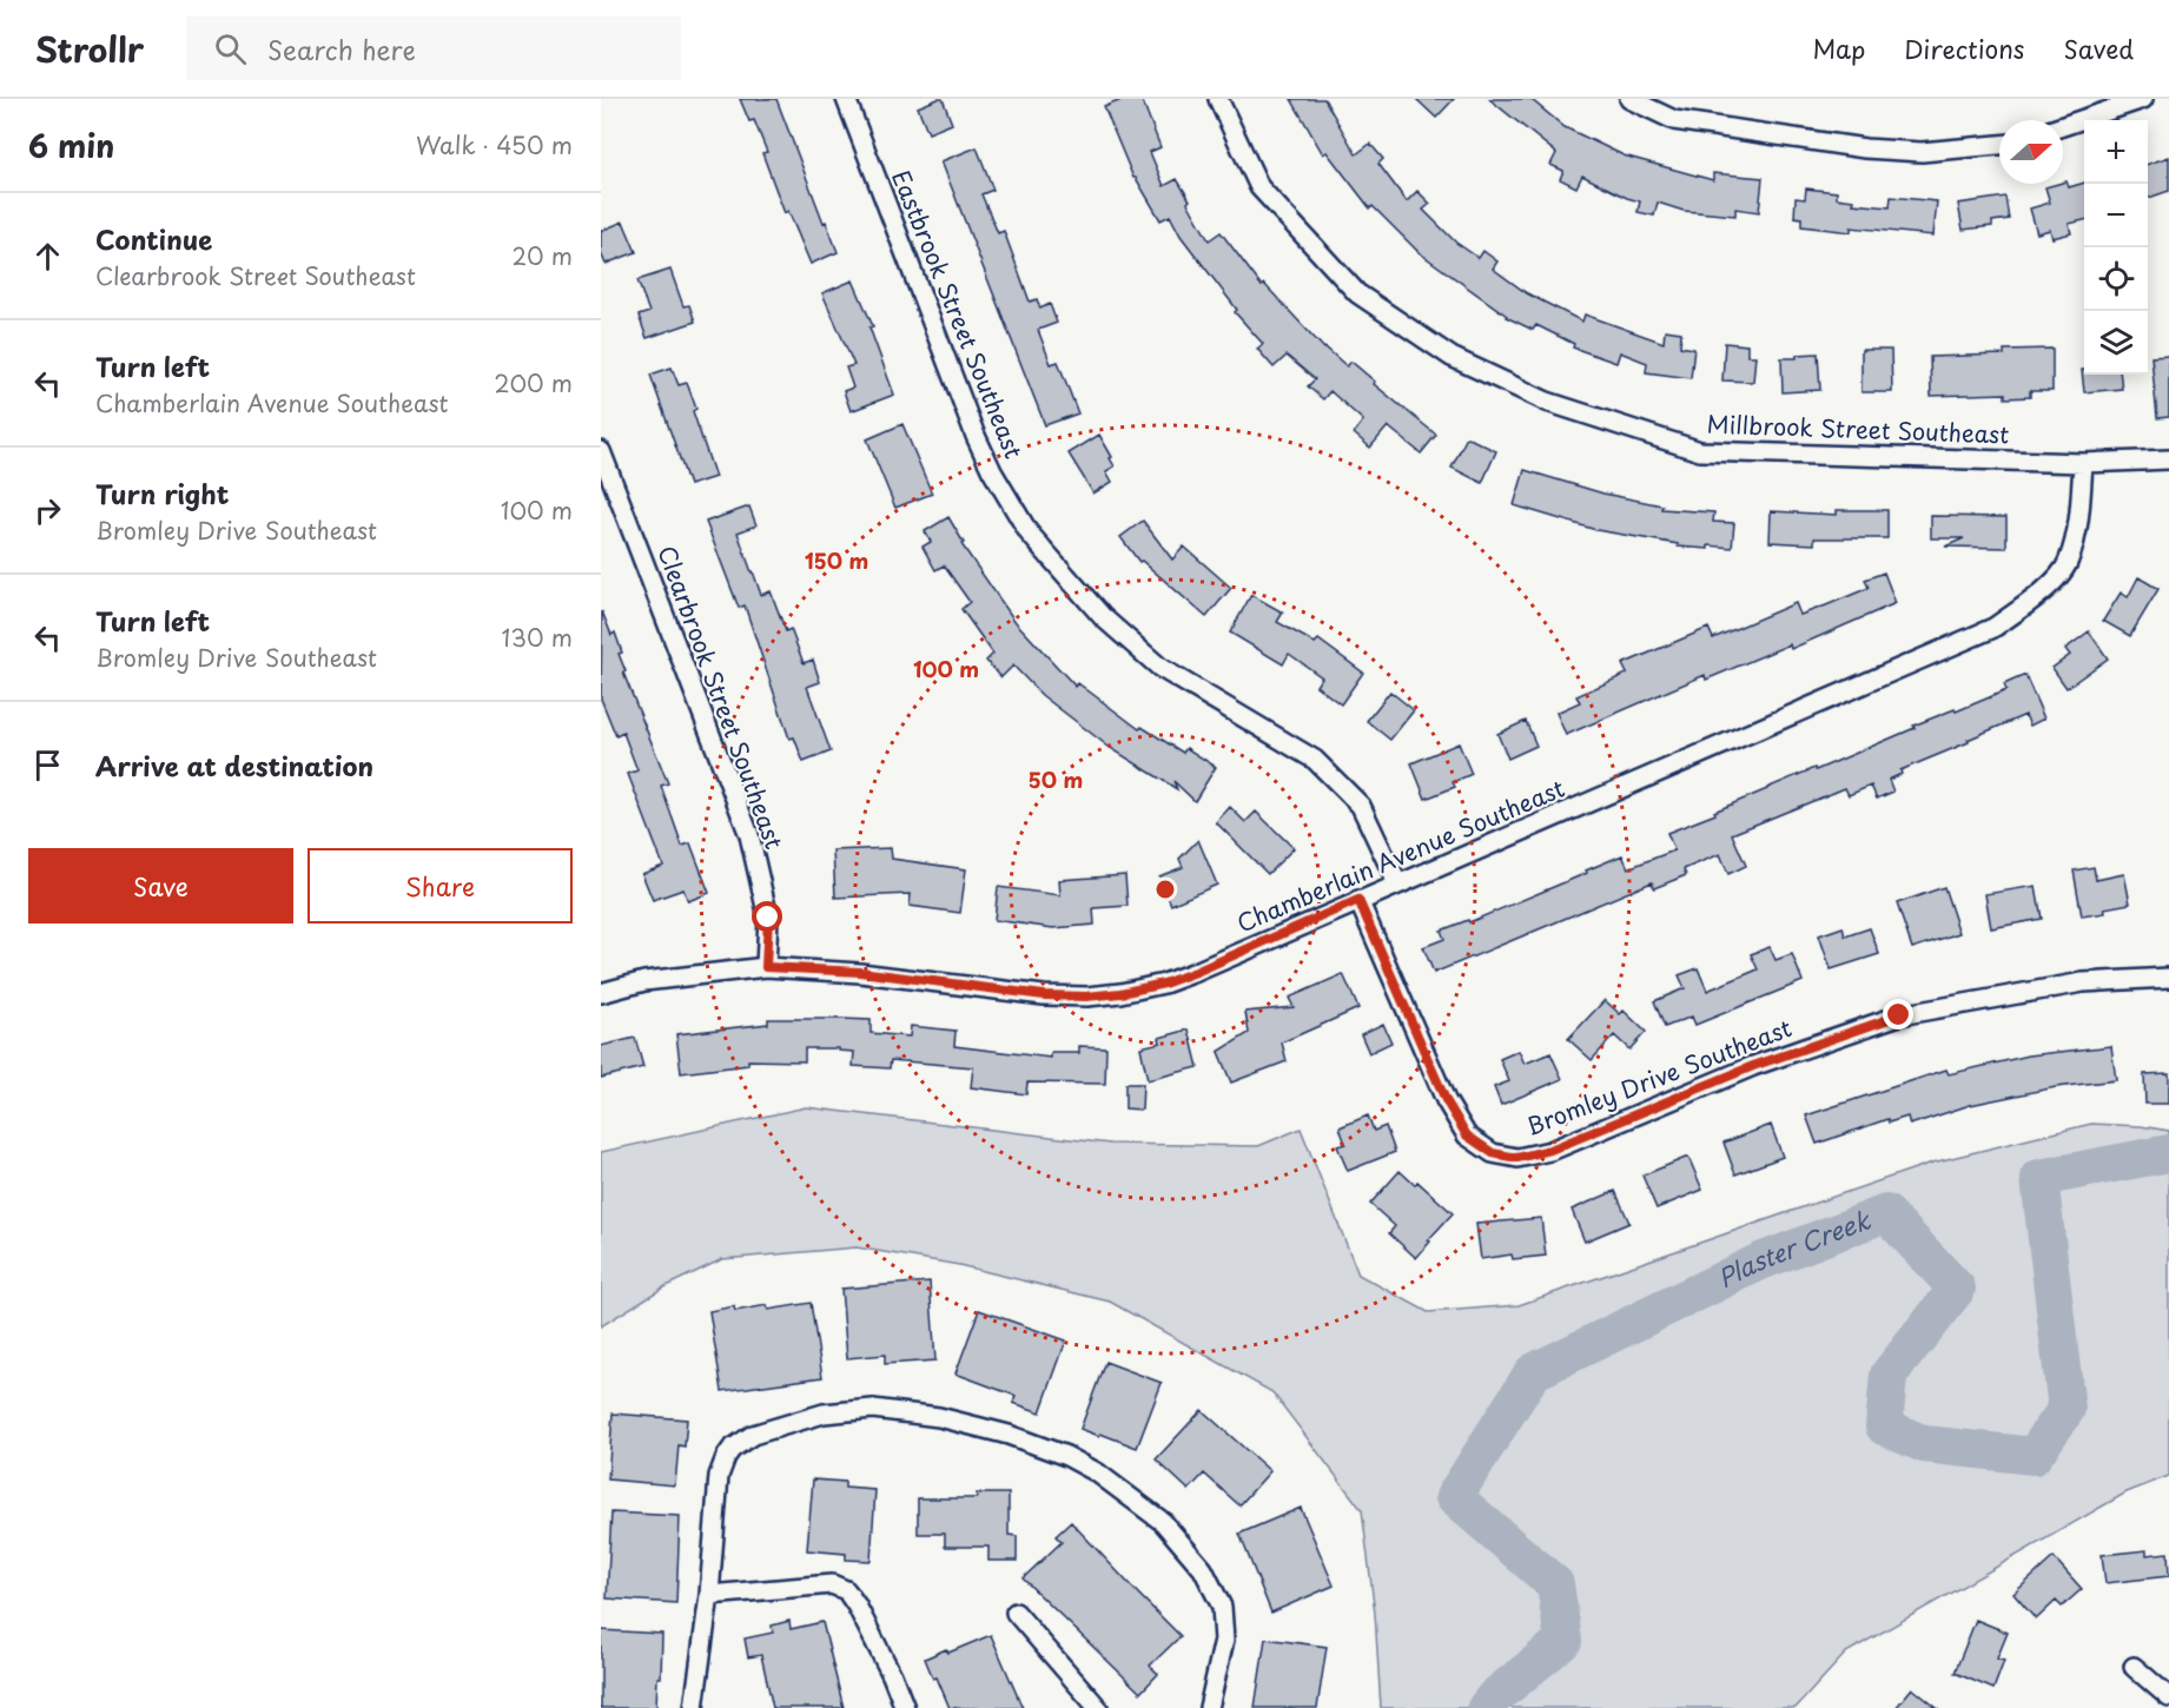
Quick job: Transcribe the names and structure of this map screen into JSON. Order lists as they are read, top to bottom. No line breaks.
{"streets":{"street":["Eastbrook Street Southeast","Millbrook Street Southeast","Clearbrook Street Southeast","Chamberlain Avenue Southeast","Bromley Drive Southeast"]},"crossings":[["Eastbrook Street Southeast","Chamberlain Avenue Southeast"],["Millbrook Street Southeast","Chamberlain Avenue Southeast"],["Clearbrook Street Southeast","Chamberlain Avenue Southeast"],["Chamberlain Avenue Southeast","Bromley Drive Southeast"]],"water":["Plaster Creek"],"north":"right","page":{"header":"Strollr","search":"Search here","nav":["Map","Directions","Saved"],"heading":["6 min","Walk · 450 m"],"map_buttons":["+","−"],"list":[["Continue","Clearbrook Street Southeast","20 m"],["Turn left","Chamberlain Avenue Southeast","200 m"],["Turn right","Bromley Drive Southeast","100 m"],["Turn left","Bromley Drive Southeast","130 m"],"Arrive at destination"],"buttons":["Save","Share"]},"rings":["150 m","100 m","50 m"]}
